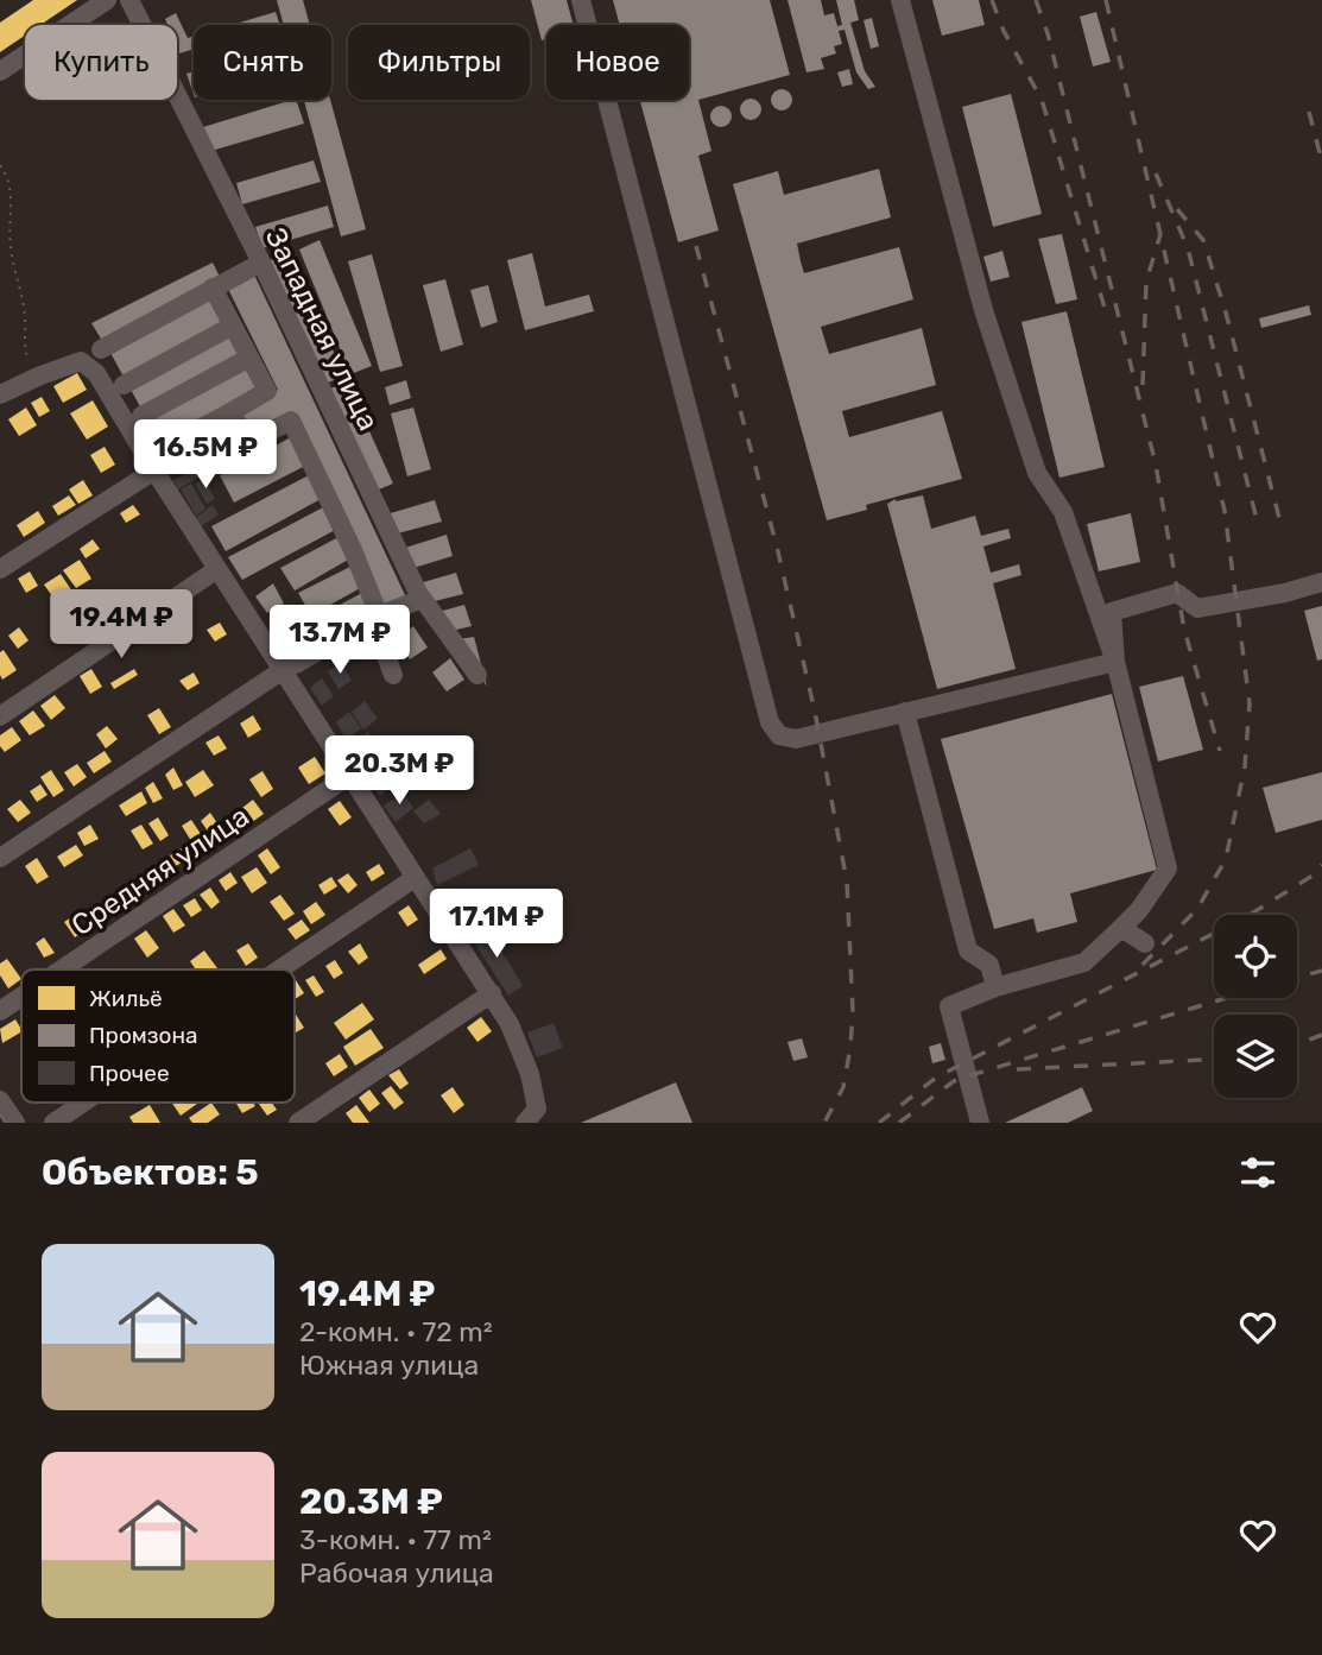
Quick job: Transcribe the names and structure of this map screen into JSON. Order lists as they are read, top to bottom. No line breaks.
{"streets":{"street":["Западная улица","Средняя улица"]},"legend":["Жильё","Промзона","Прочее"],"page":{"chip":["Купить","Снять","Фильтры","Новое"],"price":["16.5M ₽","19.4M ₽","13.7M ₽","20.3M ₽","17.1M ₽"],"heading":"Объектов: 5","list":[{"name":"19.4M ₽","note":"2-комн. · 72 m² · Южная улица"},{"name":"20.3M ₽","note":"3-комн. · 77 m² · Рабочая улица"}]}}
